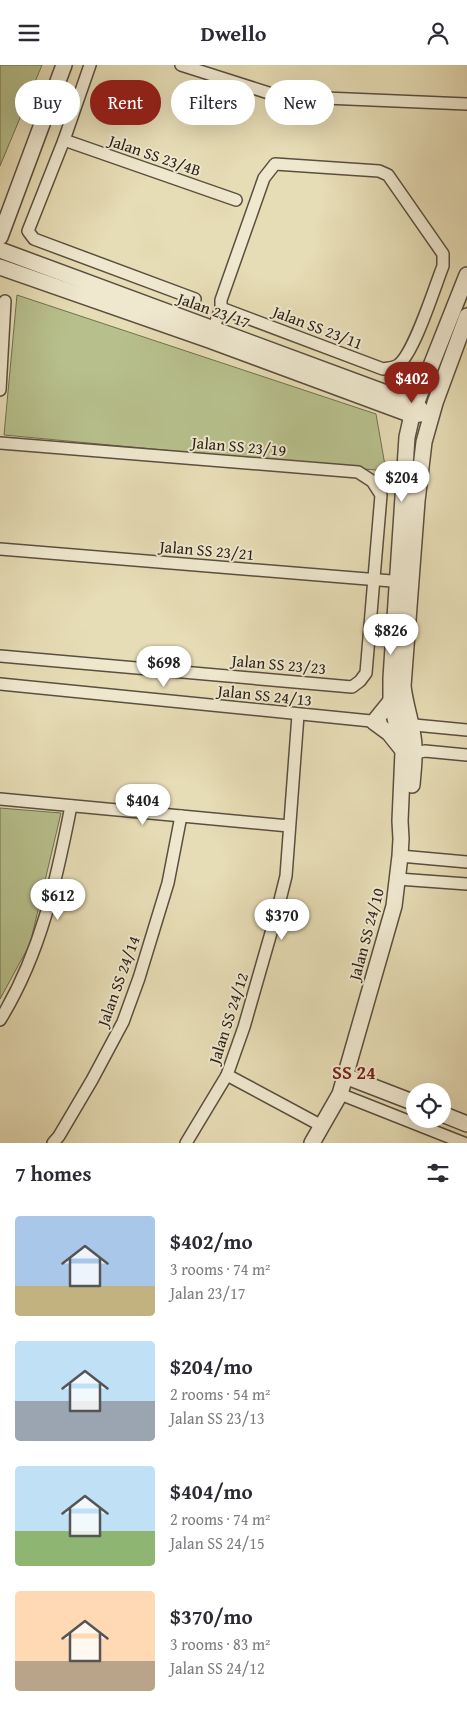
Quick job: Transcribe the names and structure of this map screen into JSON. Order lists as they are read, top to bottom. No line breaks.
{"streets":{"street":["Jalan SS 23/4B","Jalan 23/17","Jalan SS 23/11","Jalan SS 23/19","Jalan SS 23/21","Jalan SS 23/23","Jalan SS 24/13","Jalan SS 24/10","Jalan SS 24/14","Jalan SS 24/12"]},"crossings":[["Jalan 23/17","Jalan SS 23/11"],["Jalan SS 23/19","Jalan SS 23/21"],["Jalan SS 23/19","Jalan SS 23/23"],["Jalan SS 23/21","Jalan SS 23/23"],["Jalan SS 24/13","Jalan SS 24/10"],["Jalan SS 24/13","Jalan SS 24/12"]],"districts":["SS 24"],"page":{"header":"Dwello","chip":["Buy","Rent","Filters","New"],"price":["$402","$204","$826","$698","$404","$612","$370"],"heading":"7 homes","list":[{"name":"$402/mo","note":"3 rooms · 74 m² · Jalan 23/17"},{"name":"$204/mo","note":"2 rooms · 54 m² · Jalan SS 23/13"},{"name":"$404/mo","note":"2 rooms · 74 m² · Jalan SS 24/15"},{"name":"$370/mo","note":"3 rooms · 83 m² · Jalan SS 24/12"}]}}
